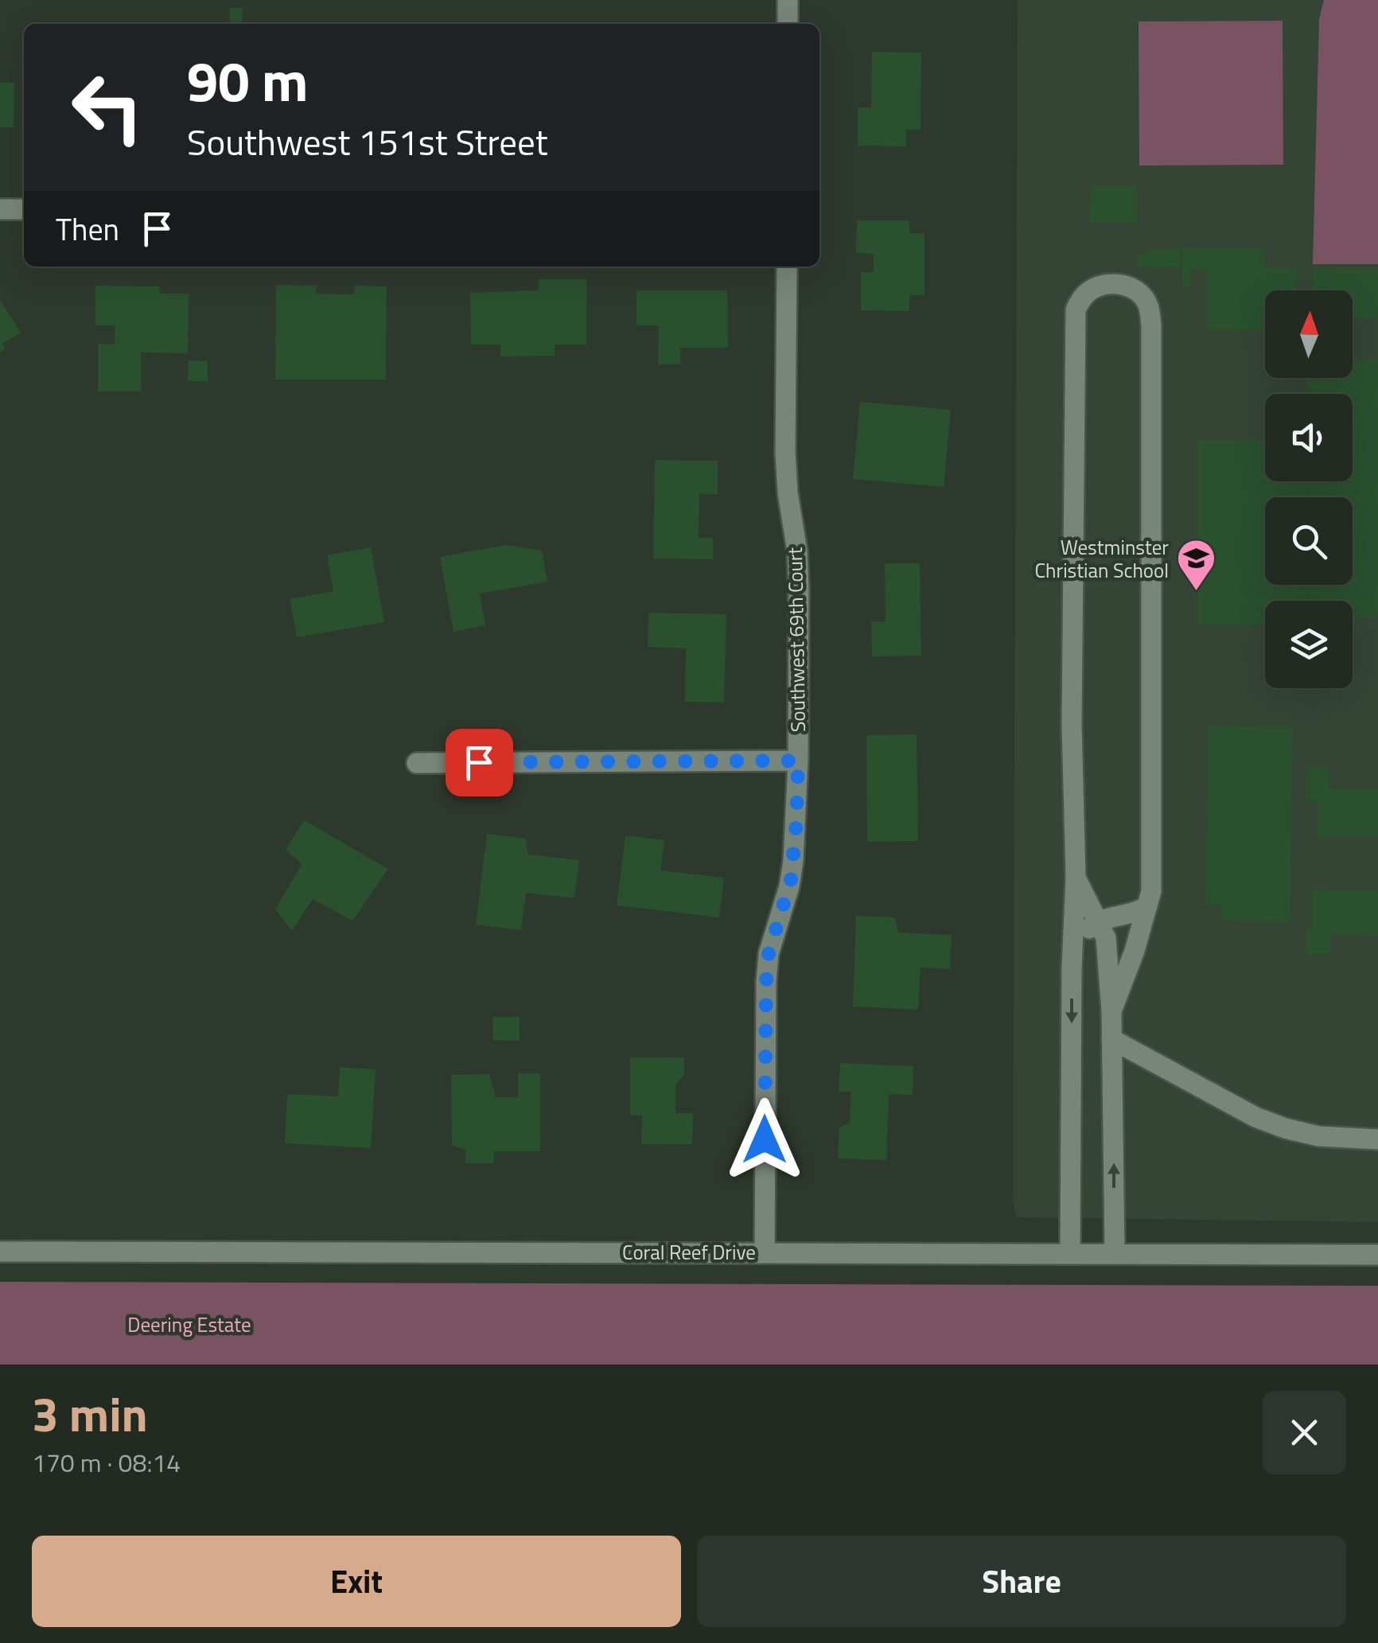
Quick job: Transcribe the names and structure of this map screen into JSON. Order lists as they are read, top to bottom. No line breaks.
{"streets":{"street":["Southwest 69th Court","Coral Reef Drive"]},"crossings":[["Southwest 69th Court","Coral Reef Drive"]],"parks":["Deering Estate"],"places":{"school or university":["Westminster Christian School"]},"north":"top","page":{"turn":["90 m","Southwest 151st Street"],"then":"Then","heading":["3 min","170 m · 08:14"],"buttons":["Exit","Share"]}}
